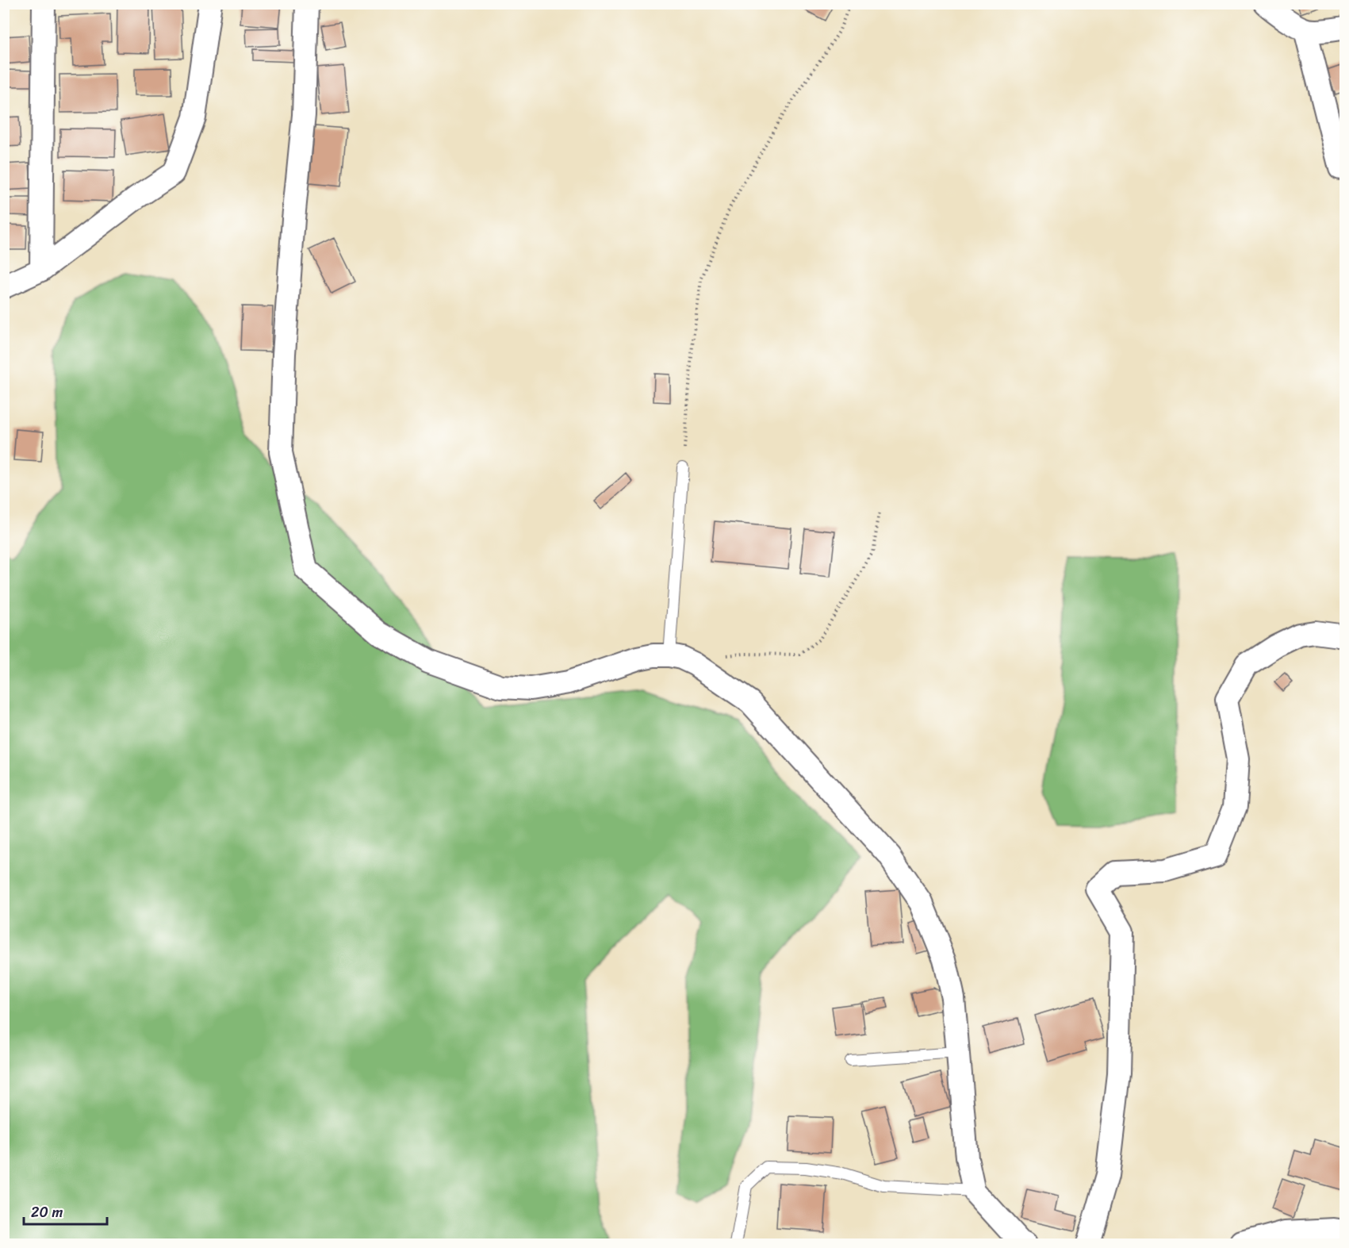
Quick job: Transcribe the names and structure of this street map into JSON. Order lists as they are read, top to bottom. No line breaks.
{"scale_bar":"20 m"}
